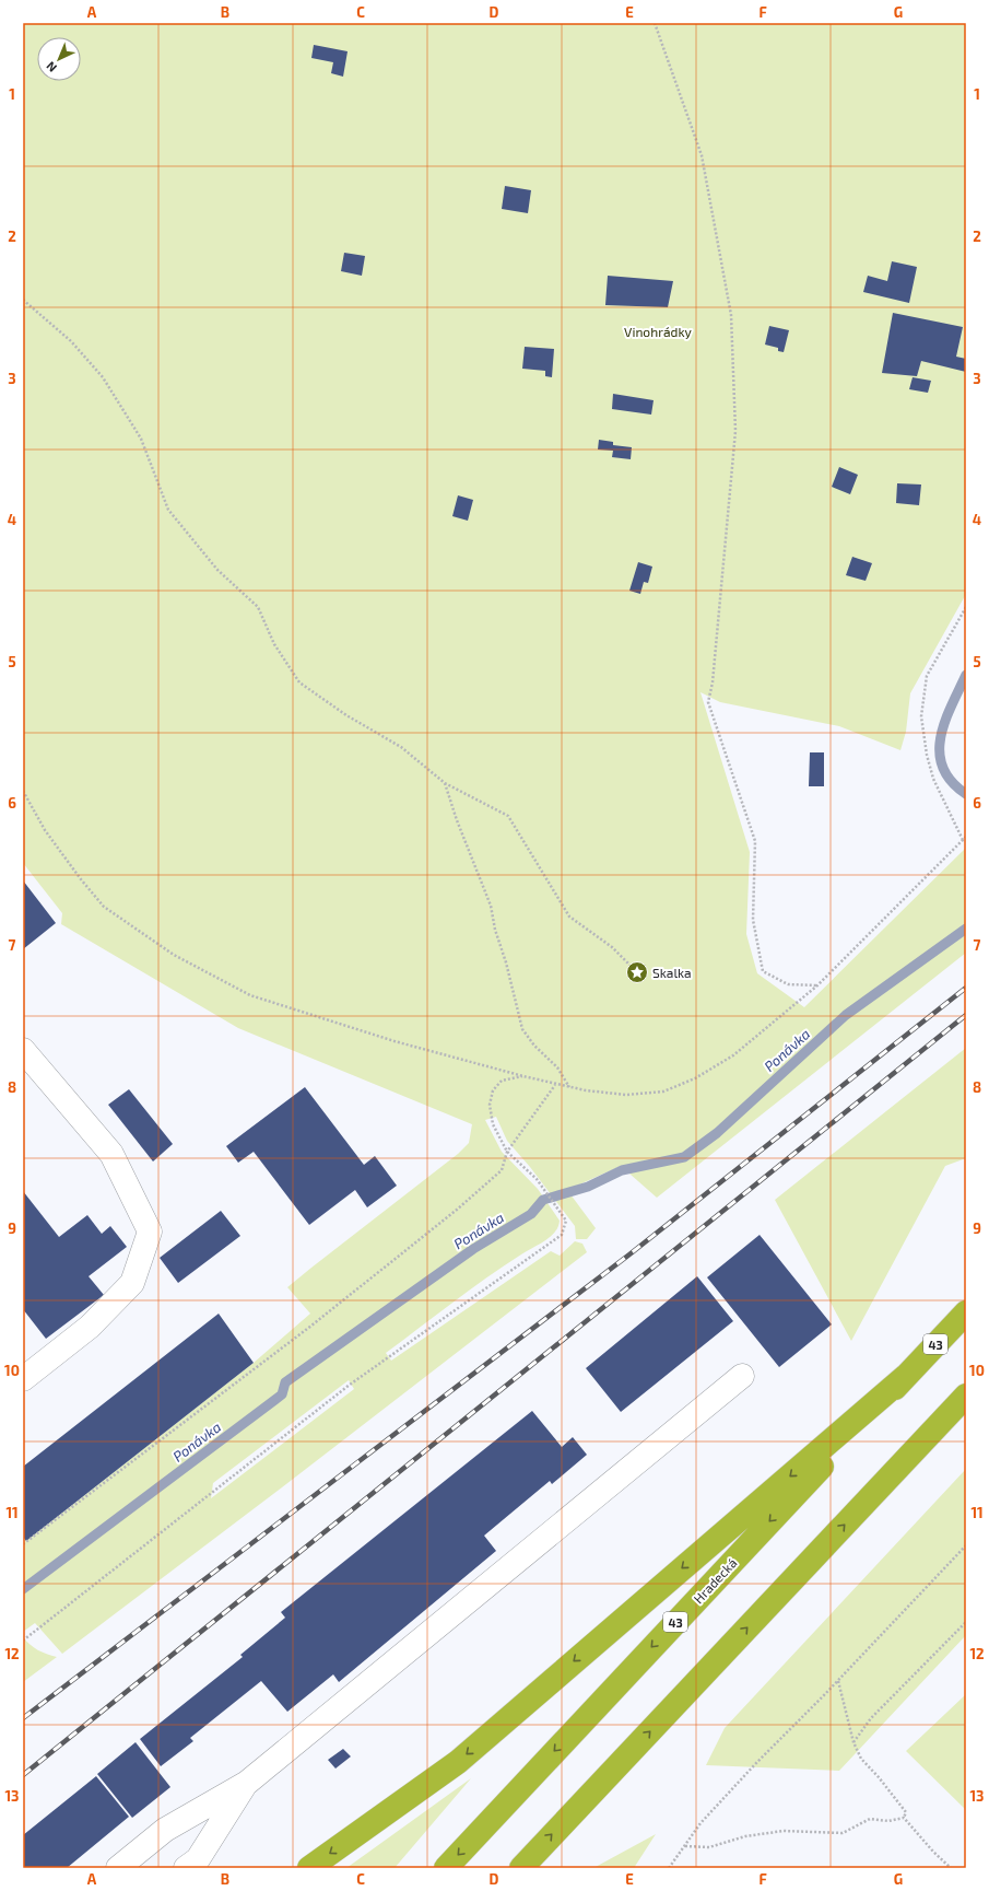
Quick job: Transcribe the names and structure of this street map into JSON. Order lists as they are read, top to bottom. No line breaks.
{"streets":{"highway":["43","Hradecká"]},"water":["Ponávka"],"parks":["Vinohrádky"],"places":{"place":["Skalka"]},"north":"bottom left","grid":{"columns":["A","B","C","D","E","F","G"],"rows":["1","2","3","4","5","6","7","8","9","10","11","12","13"]}}
